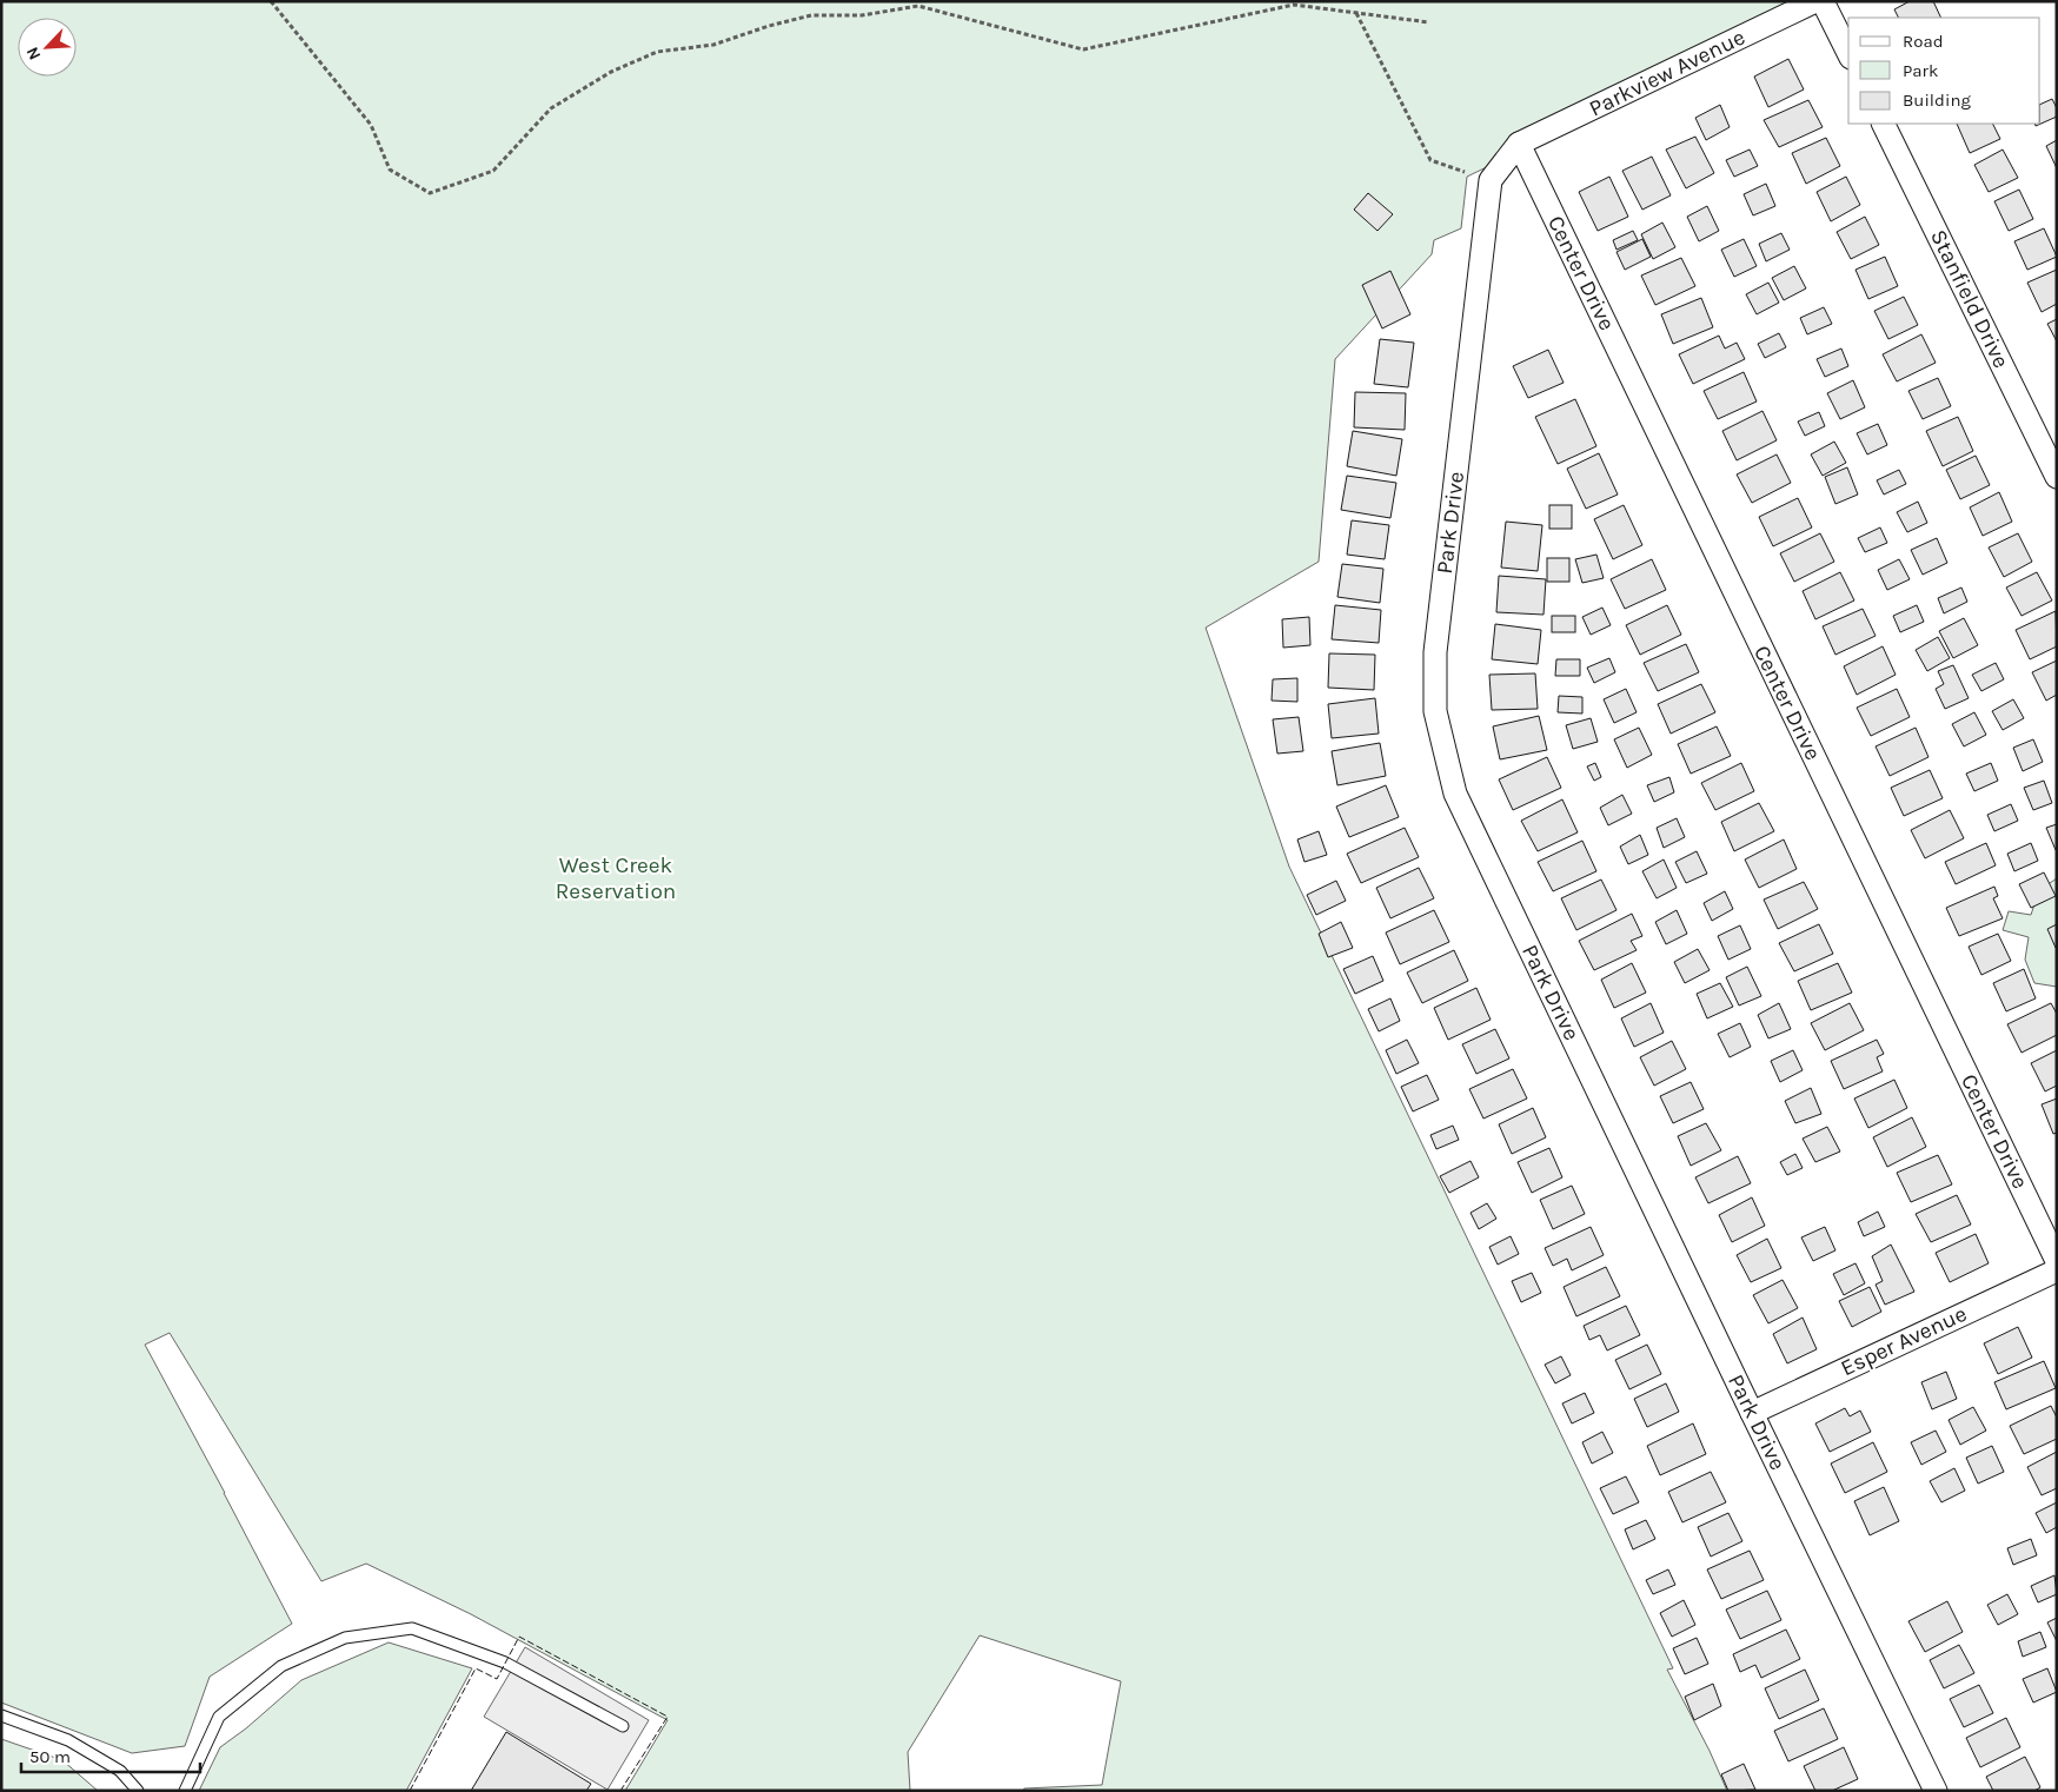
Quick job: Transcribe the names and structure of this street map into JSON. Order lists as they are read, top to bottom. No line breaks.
{"streets":{"street":["Parkview Avenue","Center Drive","Stanfield Drive","Park Drive","Esper Avenue"]},"crossings":[["Parkview Avenue","Center Drive"],["Parkview Avenue","Park Drive"],["Center Drive","Park Drive"],["Park Drive","Esper Avenue"]],"parks":["West Creek Reservation"],"legend":["Road","Park","Building"],"scale_bar":"50 m","north":"bottom left"}
